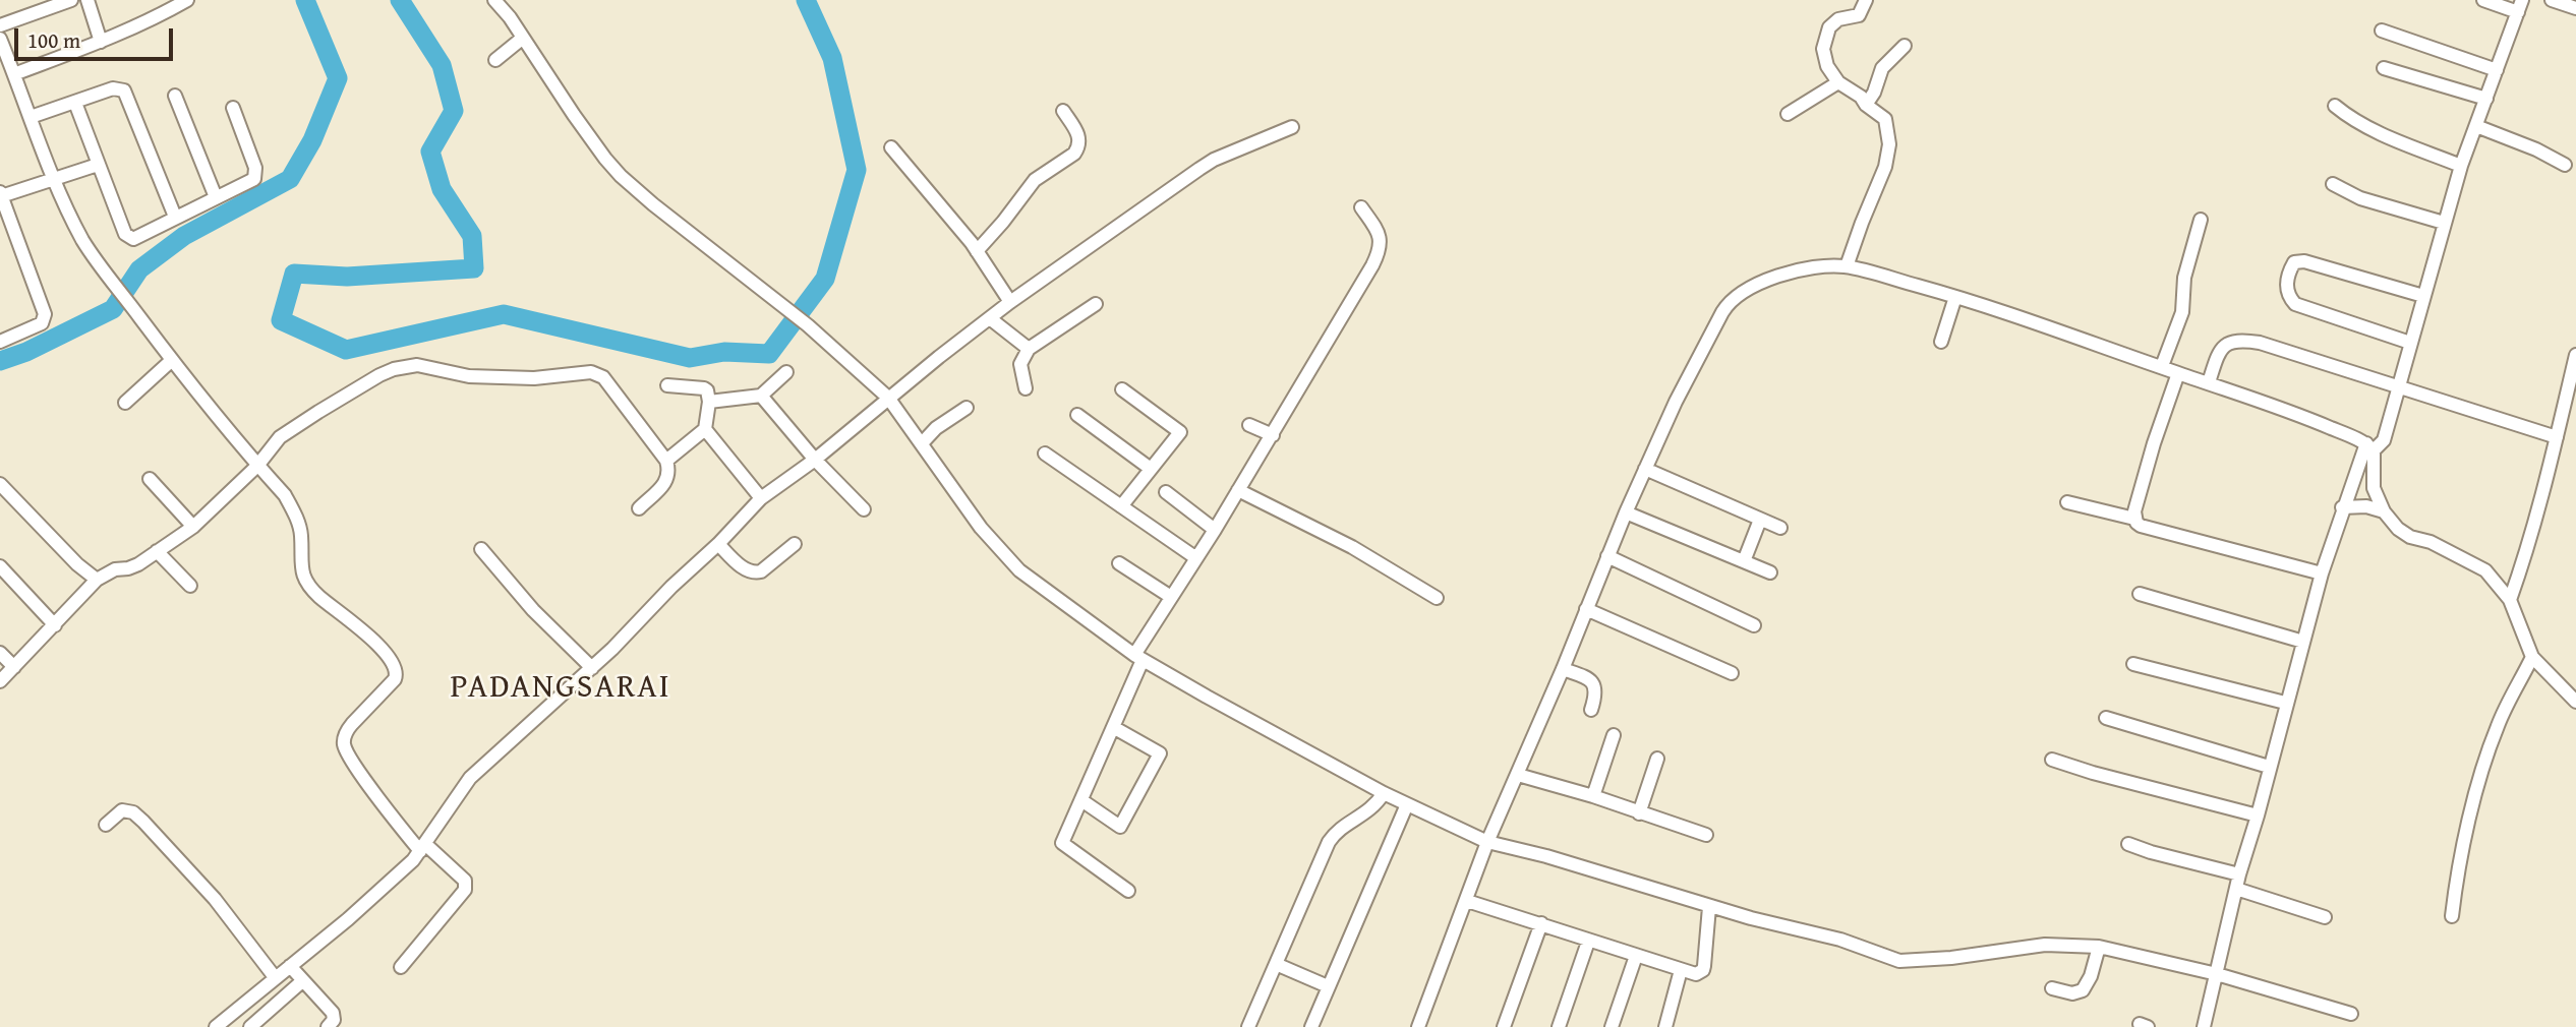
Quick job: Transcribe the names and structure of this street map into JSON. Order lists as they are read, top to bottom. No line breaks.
{"districts":["PADANGSARAI"],"scale_bar":"100 m"}
